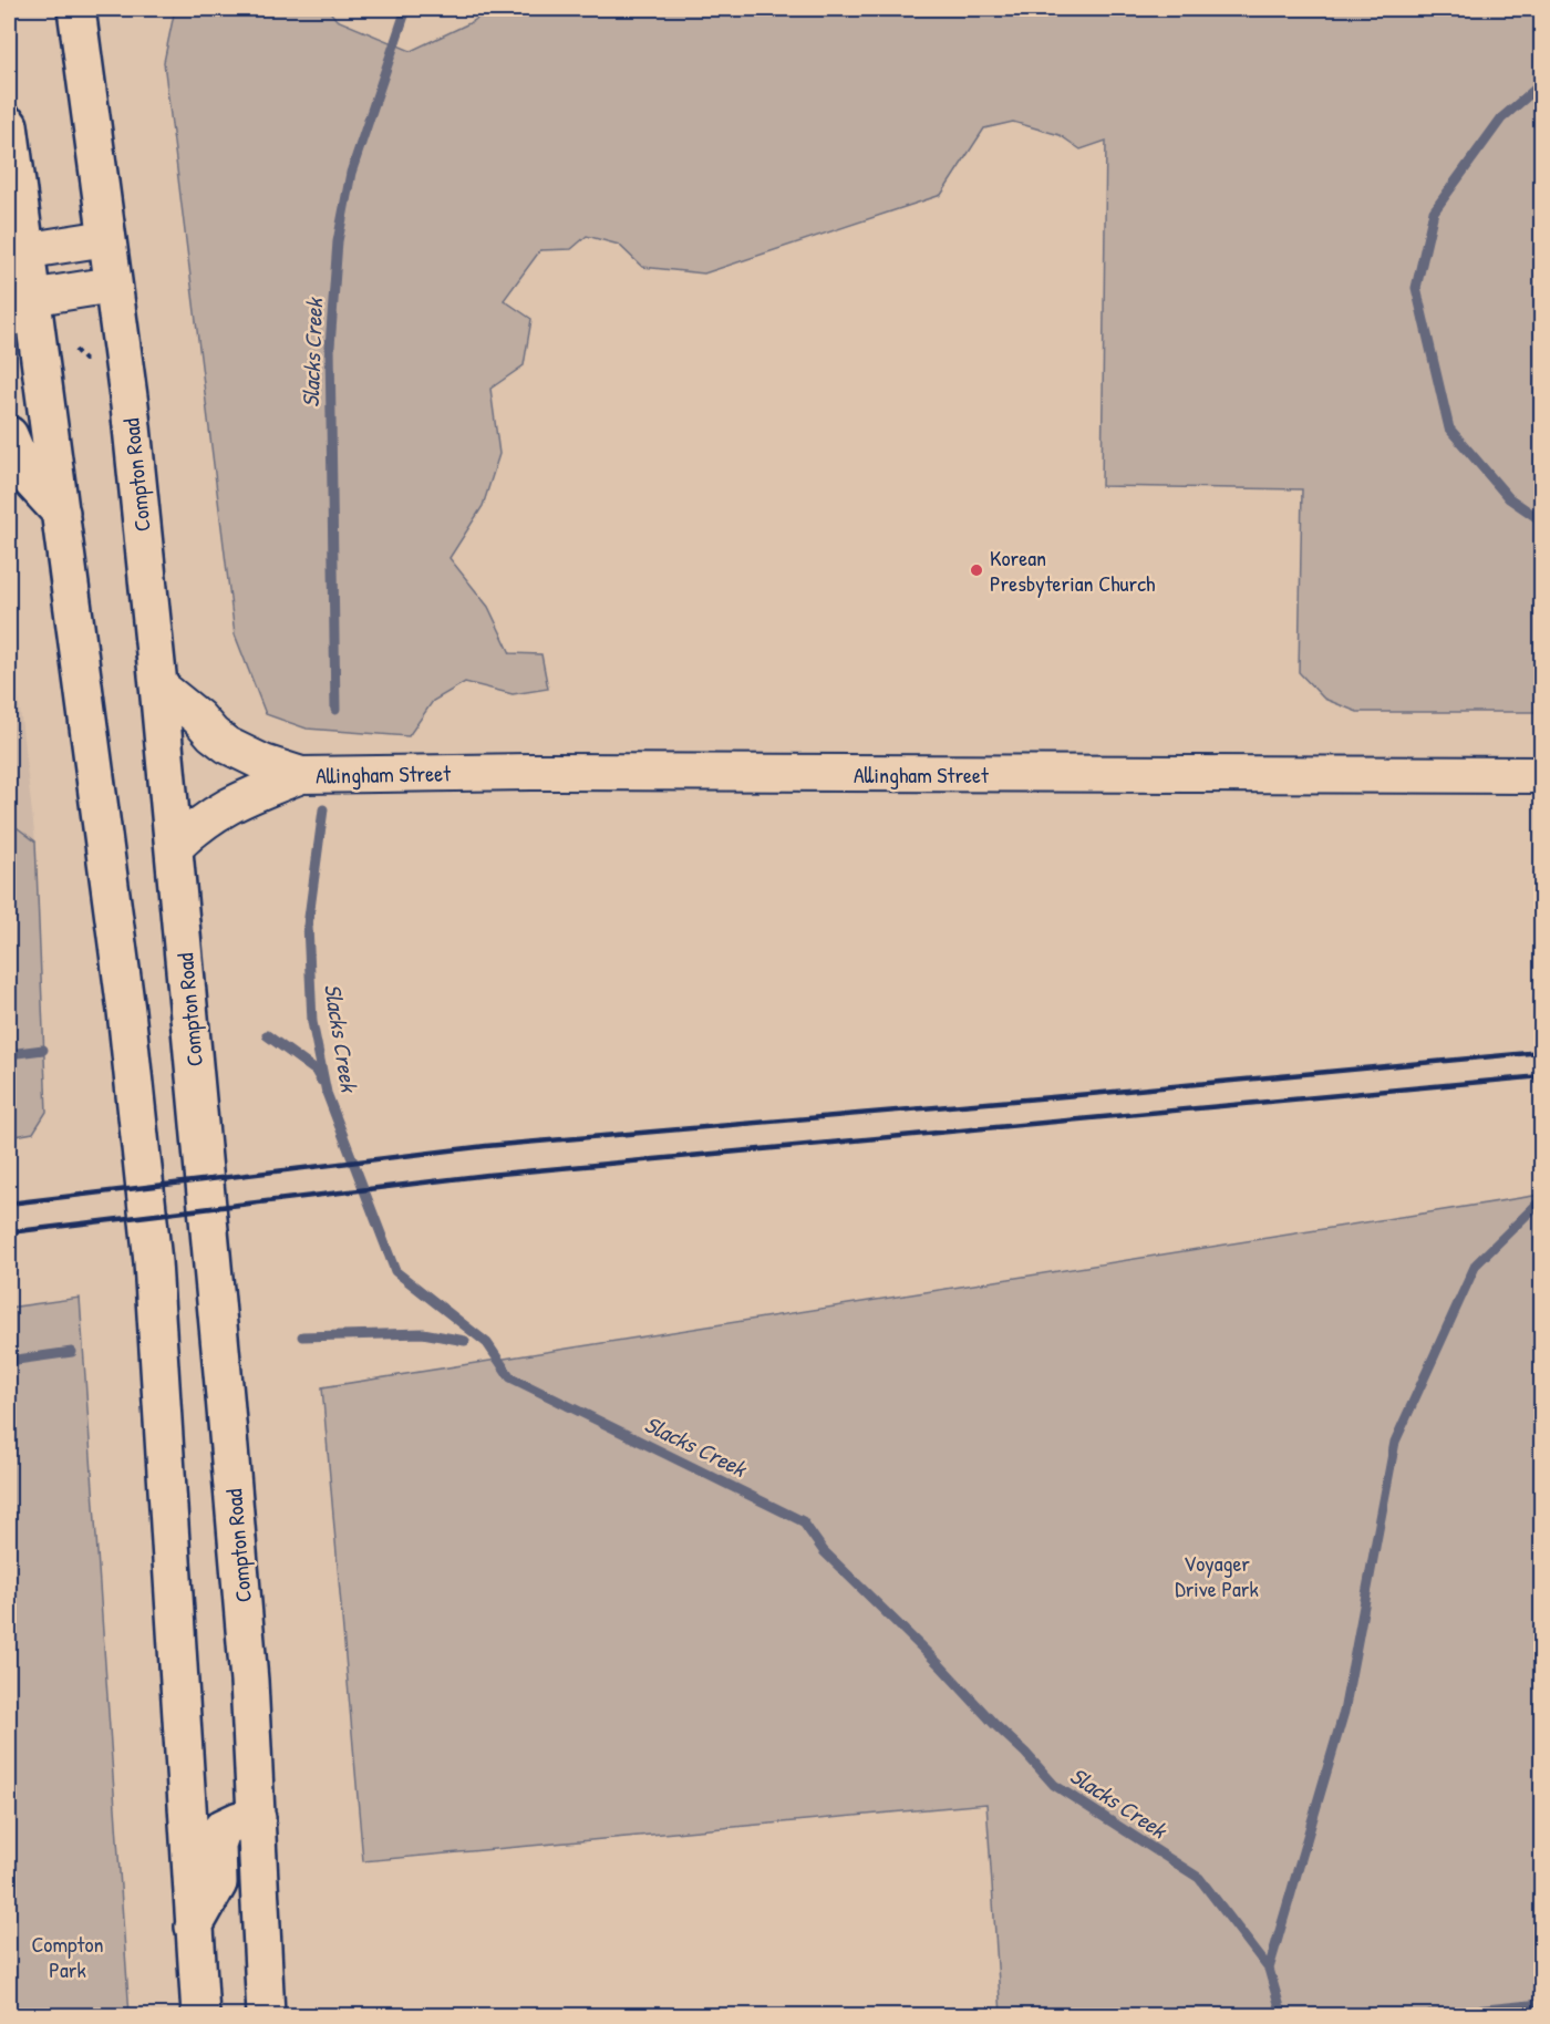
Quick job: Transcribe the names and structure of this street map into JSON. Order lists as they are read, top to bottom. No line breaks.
{"streets":{"main road":["Compton Road"],"street":["Allingham Street"]},"crossings":[["Compton Road","Allingham Street"]],"water":["Slacks Creek"],"parks":["Voyager Drive Park","Compton Park"],"places":["Korean Presbyterian Church"]}
